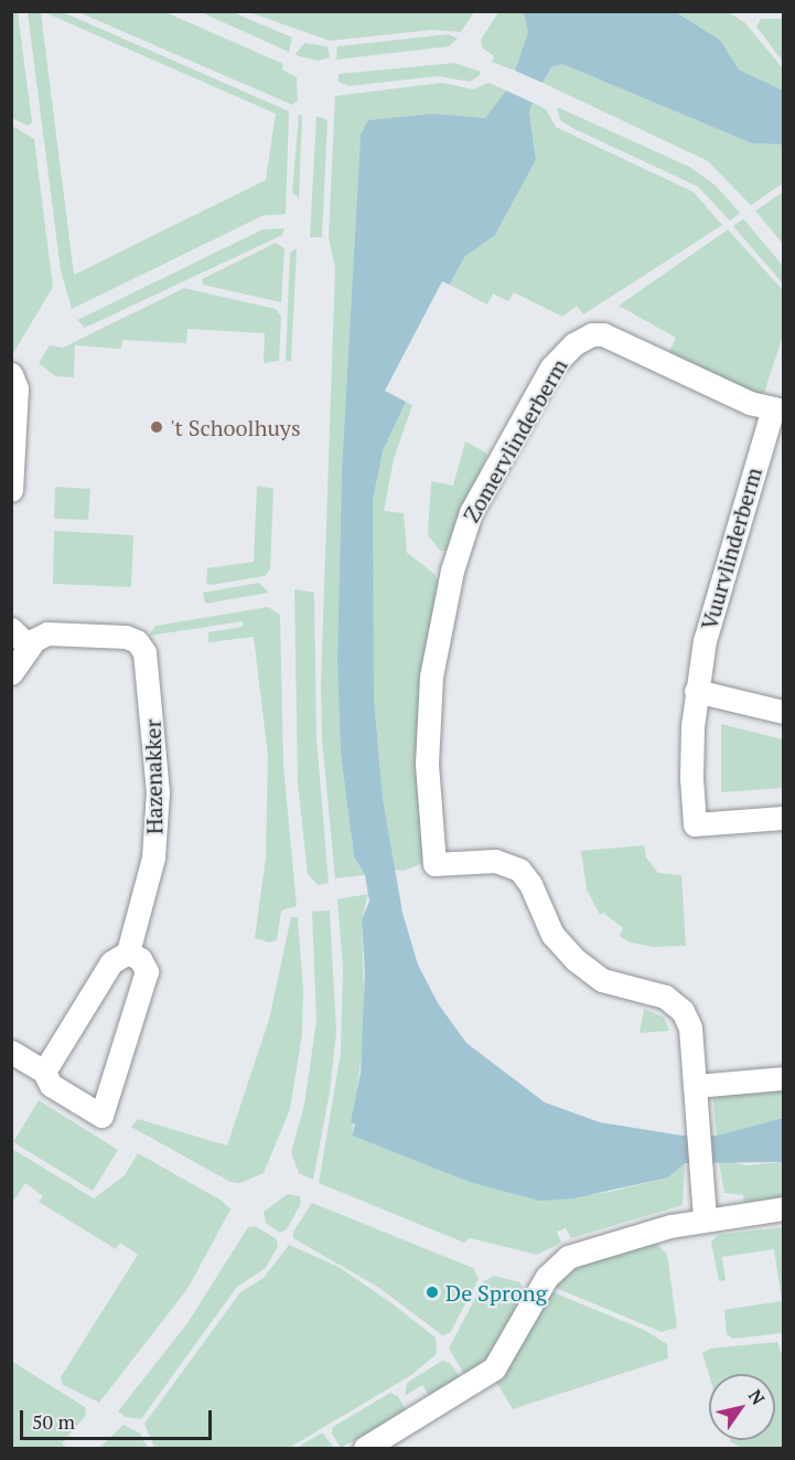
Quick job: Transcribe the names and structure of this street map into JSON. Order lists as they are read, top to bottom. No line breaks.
{"streets":{"street":["Zomervlinderberm","Vuurvlinderberm","Hazenakker"]},"crossings":[["Zomervlinderberm","Vuurvlinderberm"]],"places":["'t Schoolhuys","De Sprong"],"scale_bar":"50 m","north":"top right"}
